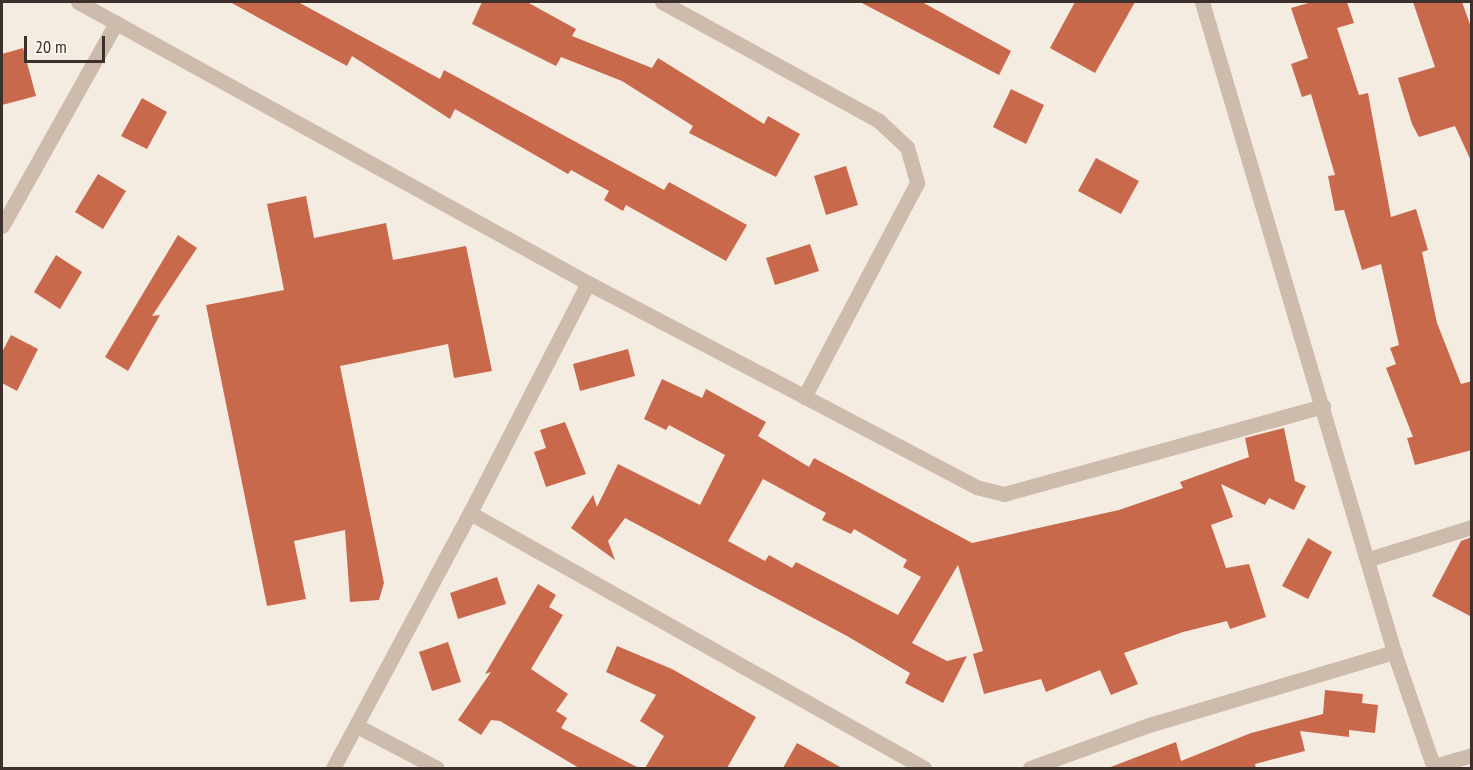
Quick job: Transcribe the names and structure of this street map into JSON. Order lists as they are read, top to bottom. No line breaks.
{"scale_bar":"20 m"}
